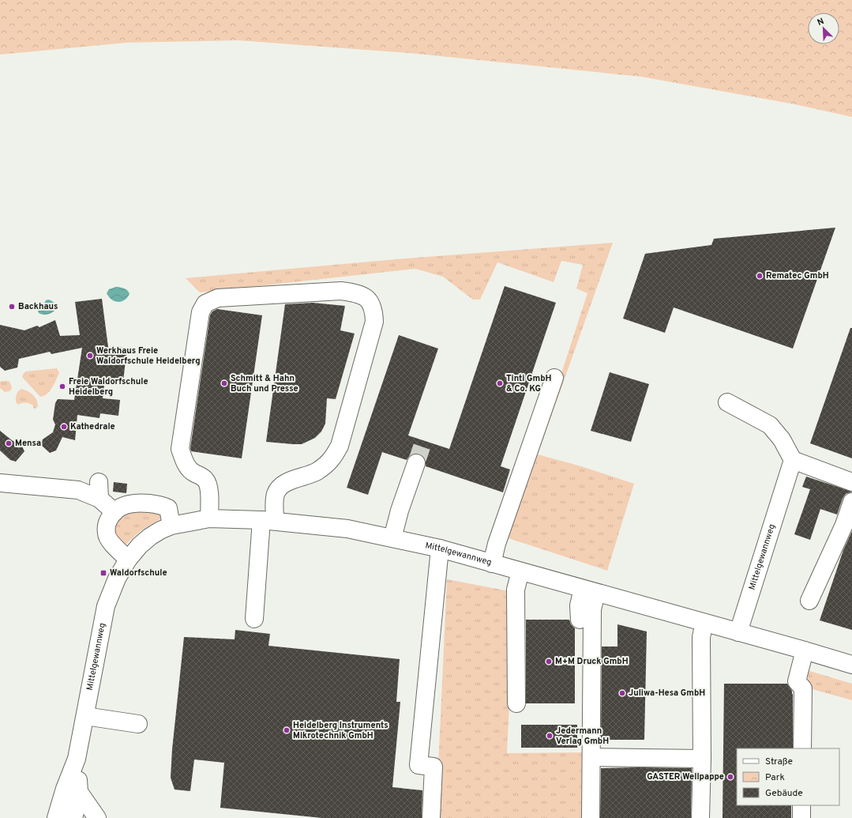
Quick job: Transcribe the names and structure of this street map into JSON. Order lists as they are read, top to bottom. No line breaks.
{"streets":{"street":["Mittelgewannweg"]},"places":{"other":["Rematec GmbH","Backhaus","Werkhaus Freie Waldorfschule Heidelberg","Schmitt & Hahn Buch und Presse","Tinti GmbH & Co. KG","Freie Waldorfschule Heidelberg","Kathedrale","Mensa","M+M Druck GmbH","Juliwa-Hesa GmbH","Heidelberg Instruments Mikrotechnik GmbH","Jedermann Verlag GmbH","GASTER Wellpappe"],"transit":["Waldorfschule"]},"legend":["Straße","Park","Gebäude"],"north":"top left"}
